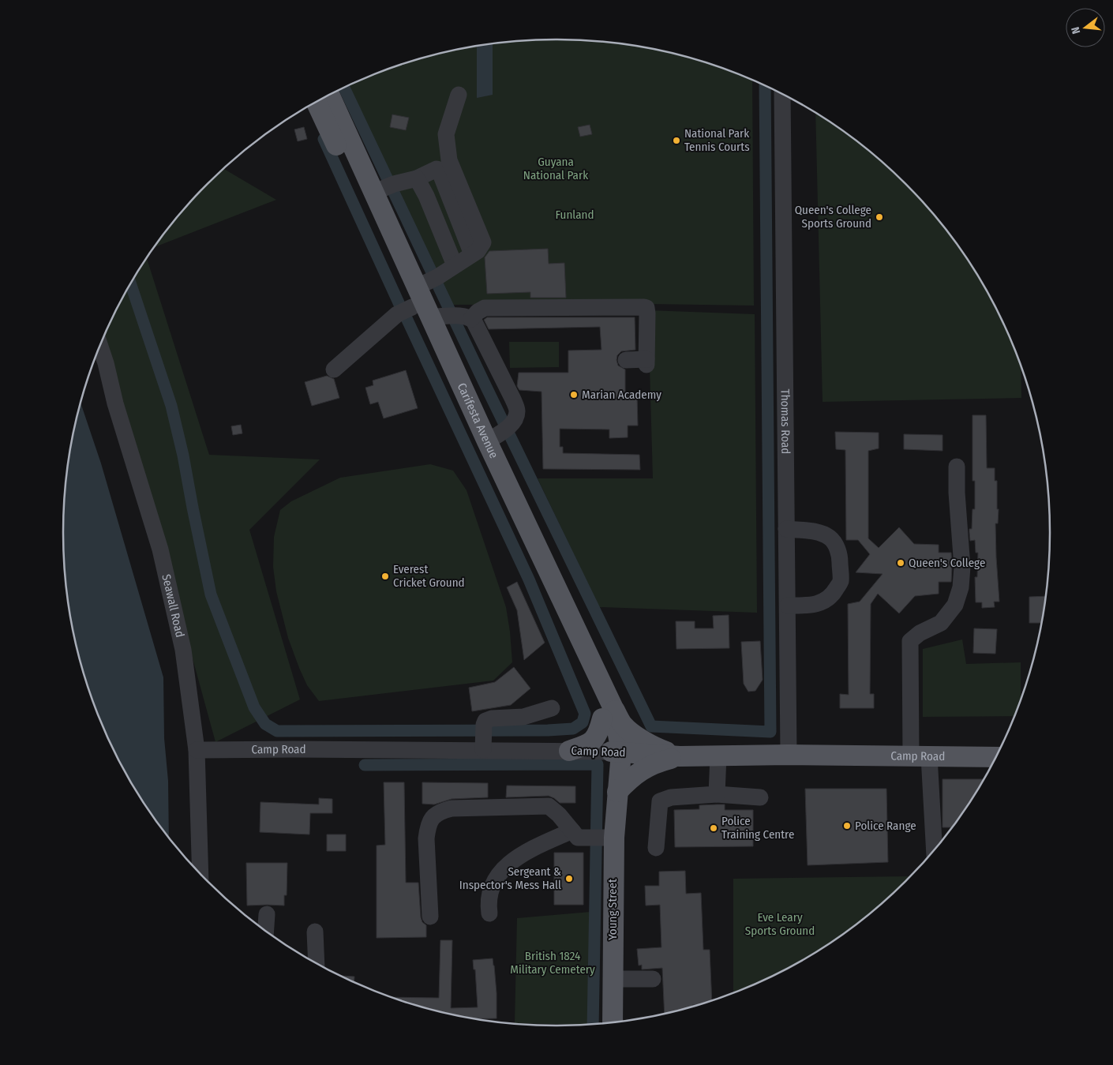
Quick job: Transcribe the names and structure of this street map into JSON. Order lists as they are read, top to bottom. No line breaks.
{"streets":{"main road":["Carifesta Avenue","Camp Road","Young Street"],"street":["Thomas Road","Seawall Road"]},"crossings":[["Carifesta Avenue","Camp Road"],["Carifesta Avenue","Young Street"],["Thomas Road","Camp Road"],["Seawall Road","Camp Road"],["Camp Road","Young Street"]],"parks":["Guyana National Park","Funland","Eve Leary Sports Ground","British 1824 Military Cemetery"],"places":["National Park Tennis Courts","Queen's College Sports Ground","Marian Academy","Queen's College","Everest Cricket Ground","Police Range","Police Training Centre","Sergeant & Inspector's Mess Hall"],"north":"left"}
